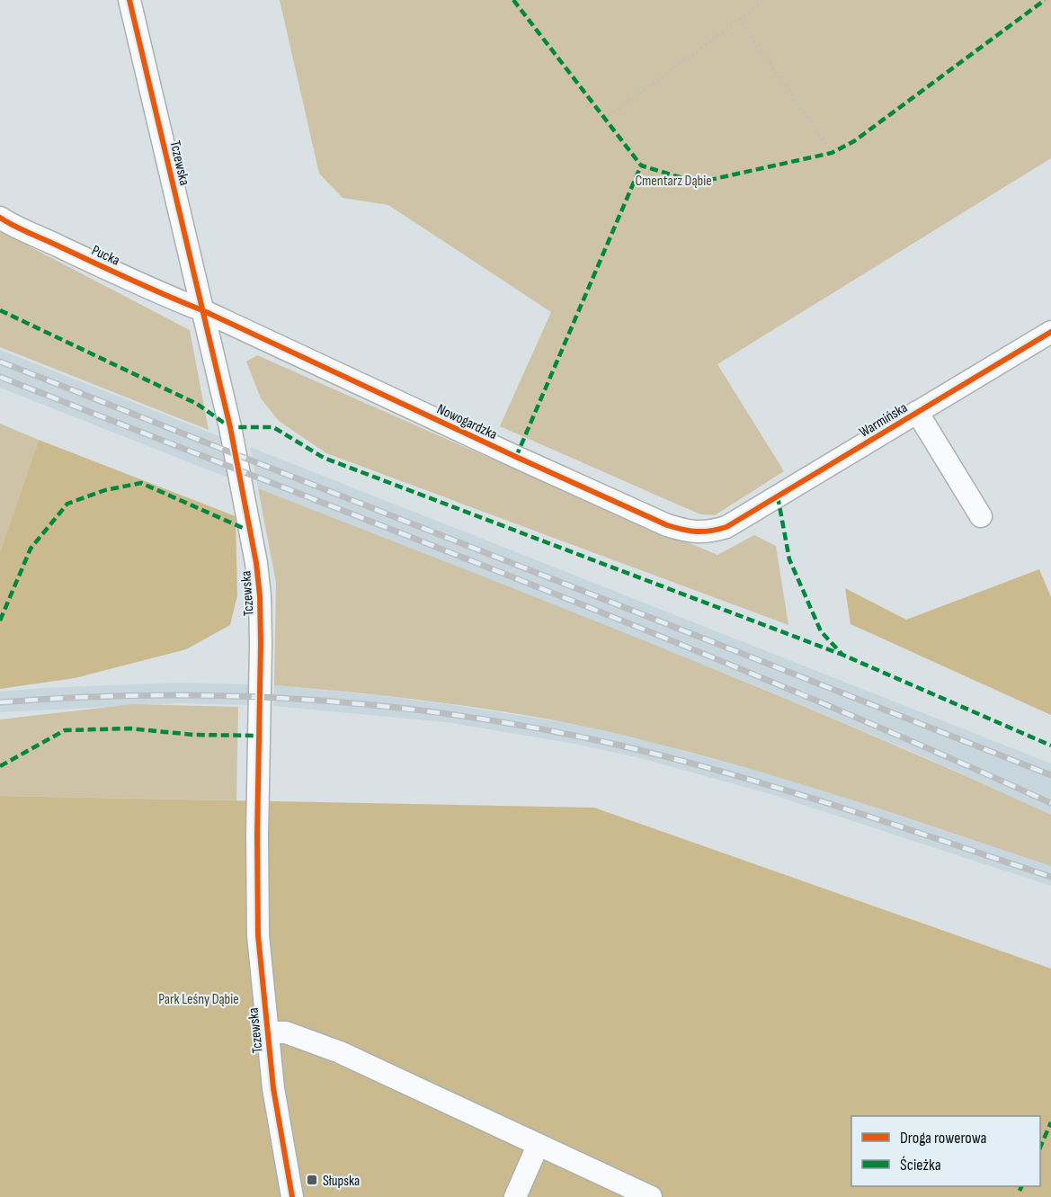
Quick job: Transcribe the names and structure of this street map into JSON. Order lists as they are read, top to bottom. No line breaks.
{"streets":{"street":["Tczewska","Pucka","Warmińska","Nowogardzka"]},"crossings":[["Tczewska","Pucka"],["Tczewska","Nowogardzka"],["Pucka","Nowogardzka"],["Warmińska","Nowogardzka"]],"parks":["Cmentarz Dąbie","Park Leśny Dąbie"],"places":{"transit":["Słupska"]},"legend":["Droga rowerowa","Ścieżka"]}
